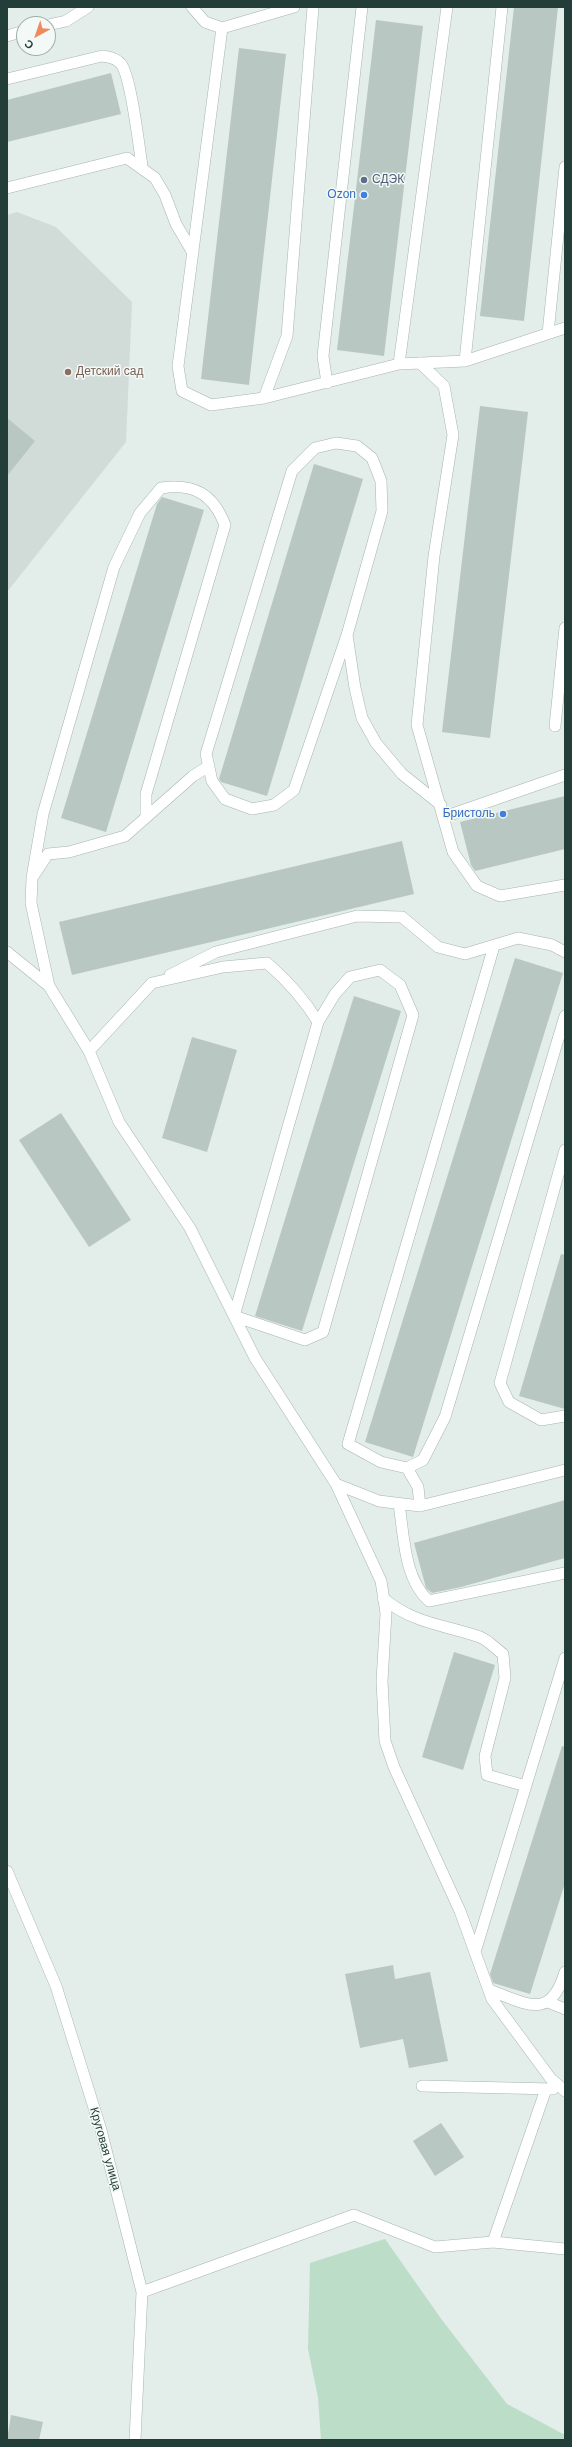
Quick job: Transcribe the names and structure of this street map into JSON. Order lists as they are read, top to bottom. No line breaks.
{"streets":{"lane":["Круговая улица"]},"places":["СДЭК","Ozon","Детский сад","Бристоль"],"north":"bottom left"}
